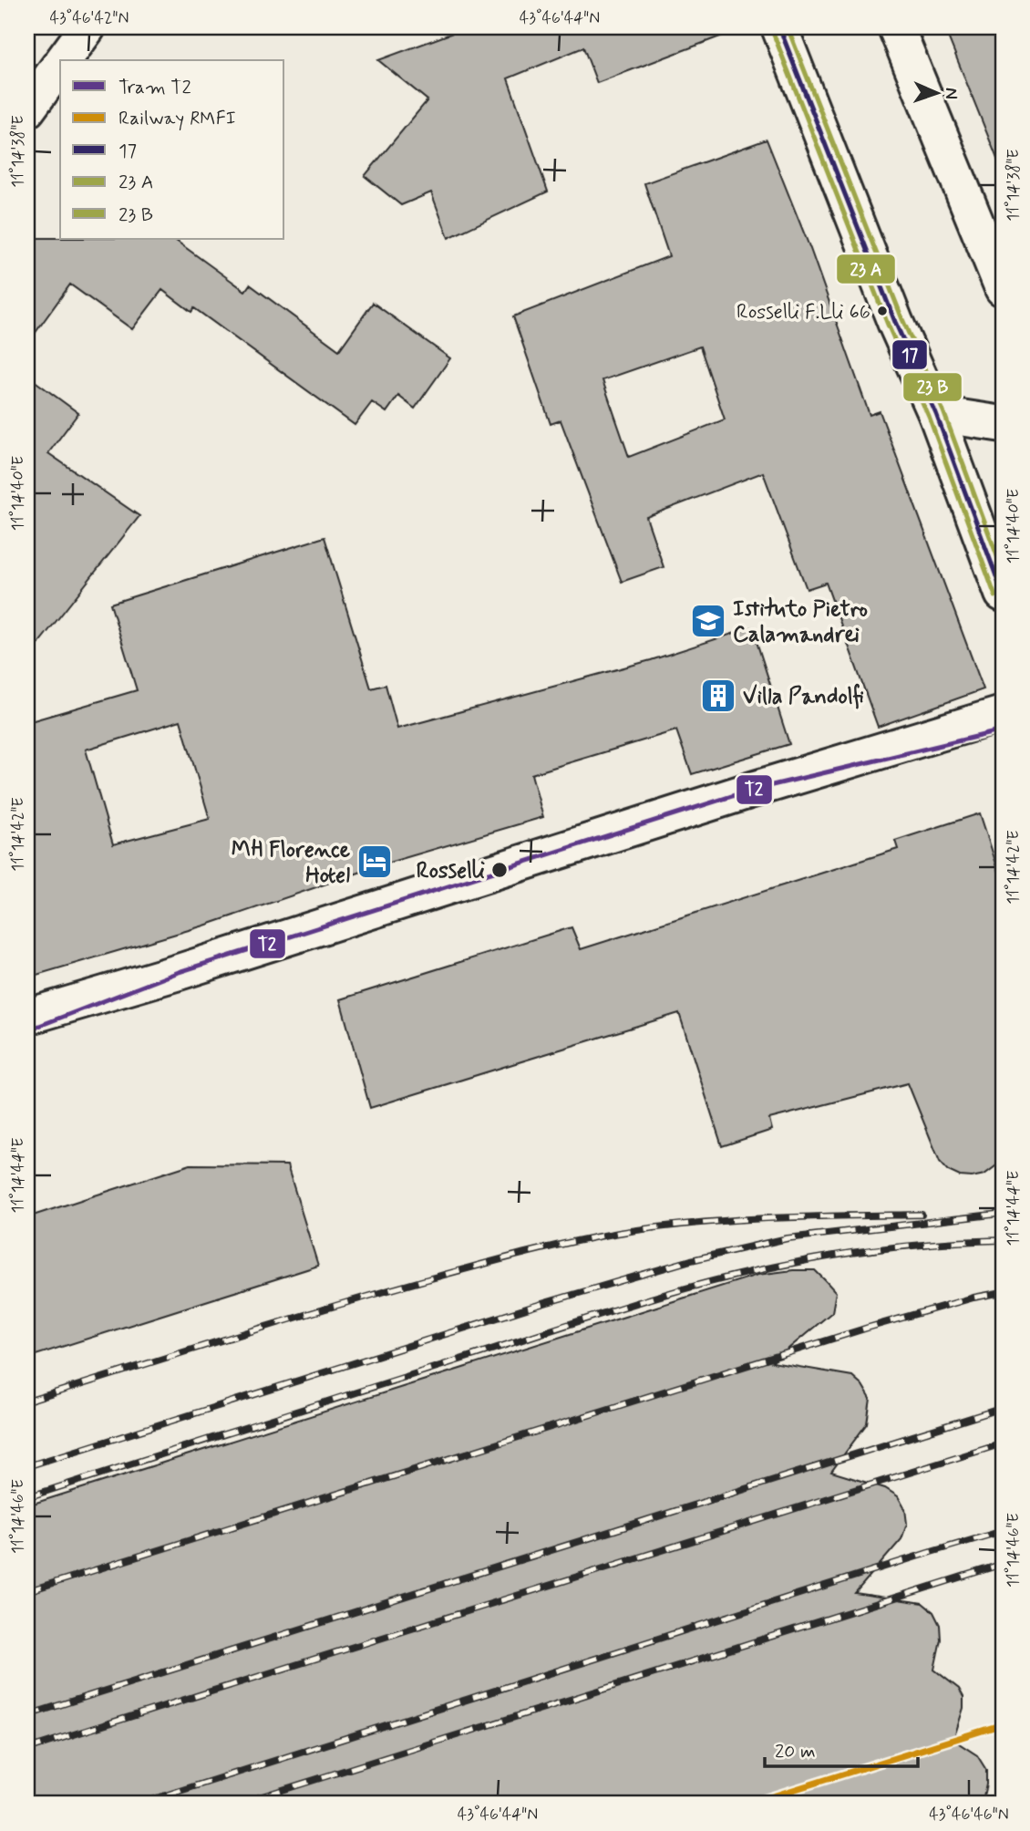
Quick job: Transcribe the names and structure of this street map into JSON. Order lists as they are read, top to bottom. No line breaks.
{"places":{"other":["Rosselli F.Lli 66","Rosselli"],"school or university":["Istituto Pietro Calamandrei"],"building":["Villa Pandolfi"],"hotel":["MH Florence Hotel"]},"lines":["transit line 17","tram line T2","rail line RMFI"],"legend":["Tram T2","Railway RMFI","17","23 A","23 B"],"scale_bar":"20 m","north":"right","coordinates":["43°46'42\"N","43°46'44\"N","11°14'38\"E","11°14'40\"E","11°14'42\"E","11°14'44\"E","11°14'46\"E","43°46'46\"N"]}
